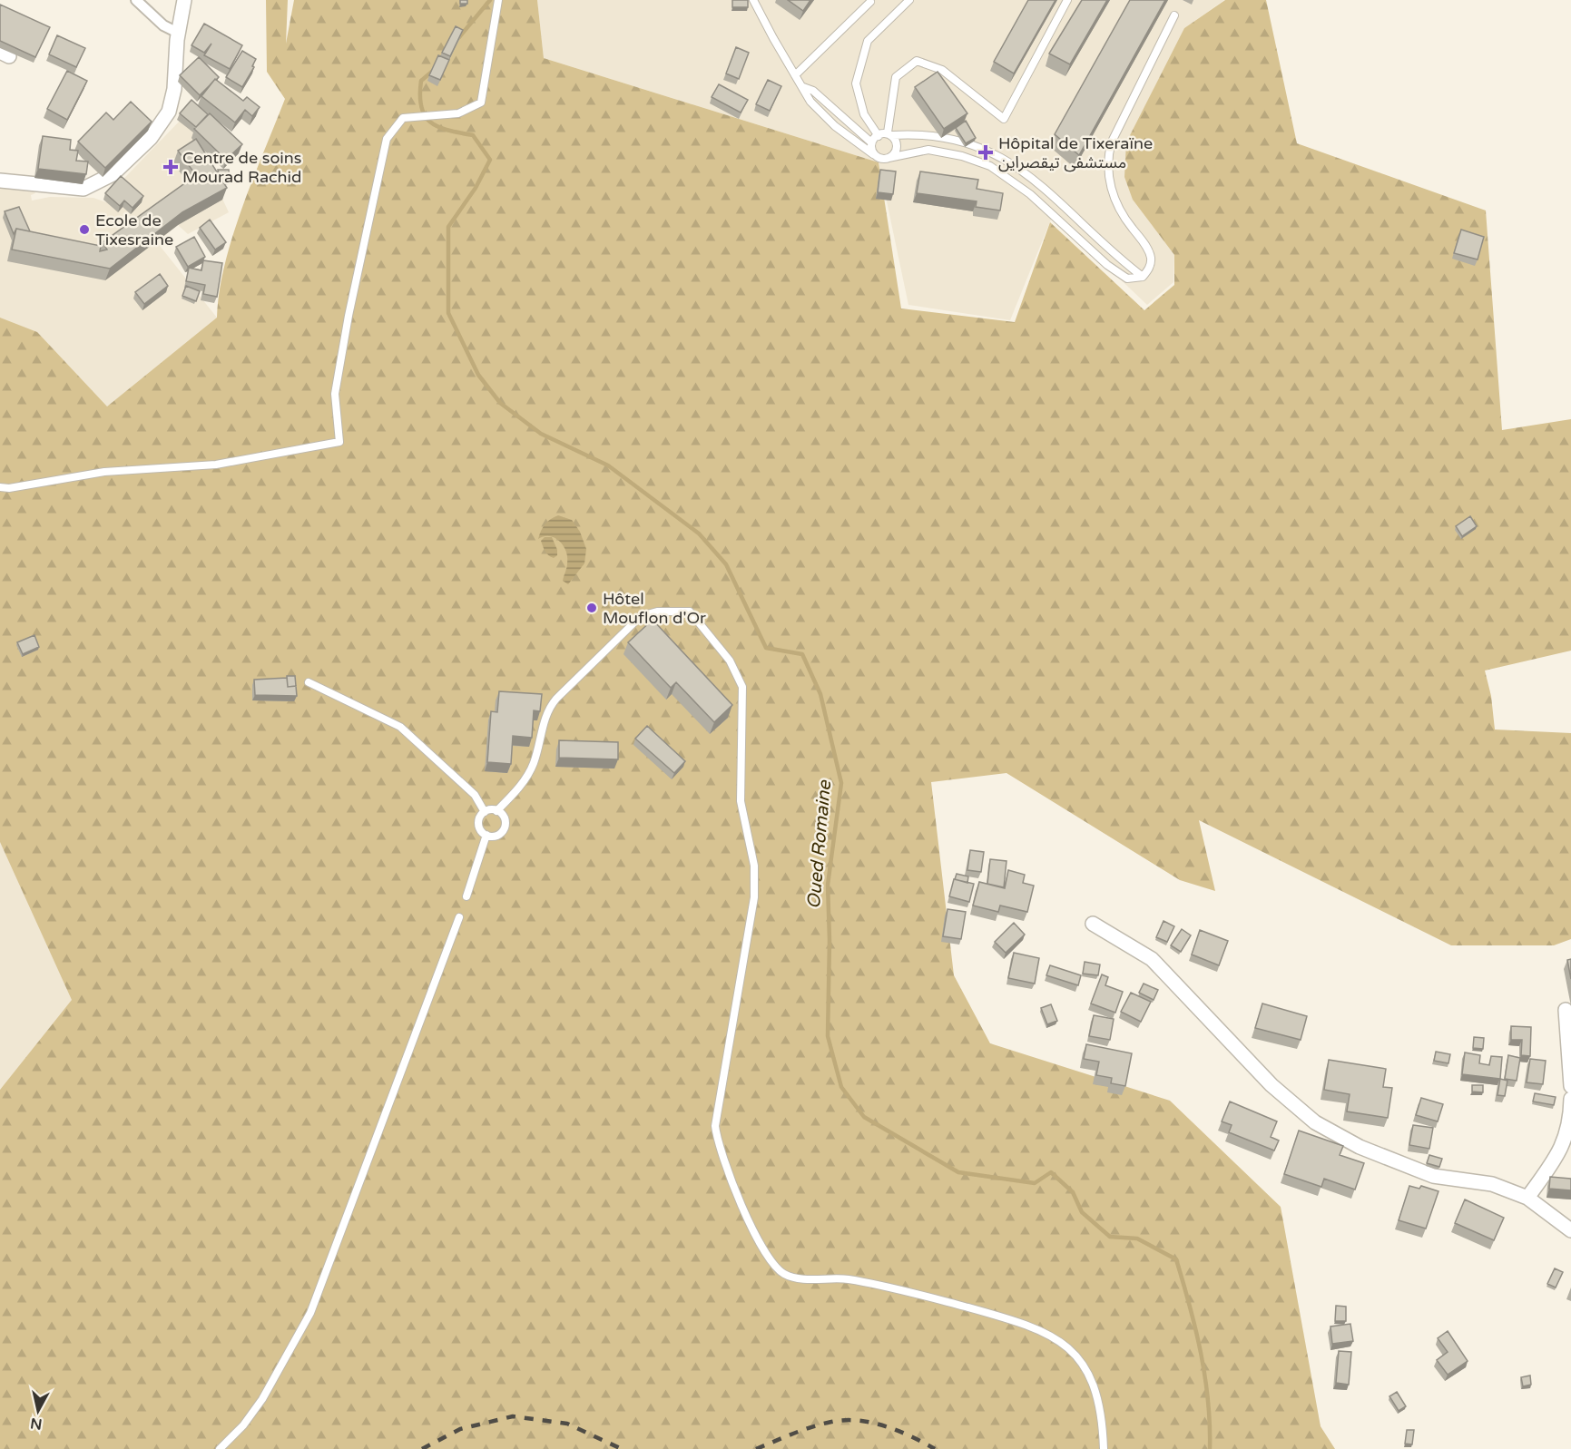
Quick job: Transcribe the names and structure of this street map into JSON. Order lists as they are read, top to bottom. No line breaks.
{"water":["Oued Romaine"],"places":{"health":["Hôpital de Tixeraïne مستشفى تيقصراين","Centre de soins Mourad Rachid"],"other":["Ecole de Tixesraine","Hôtel Mouflon d'Or"]},"north":"bottom"}
